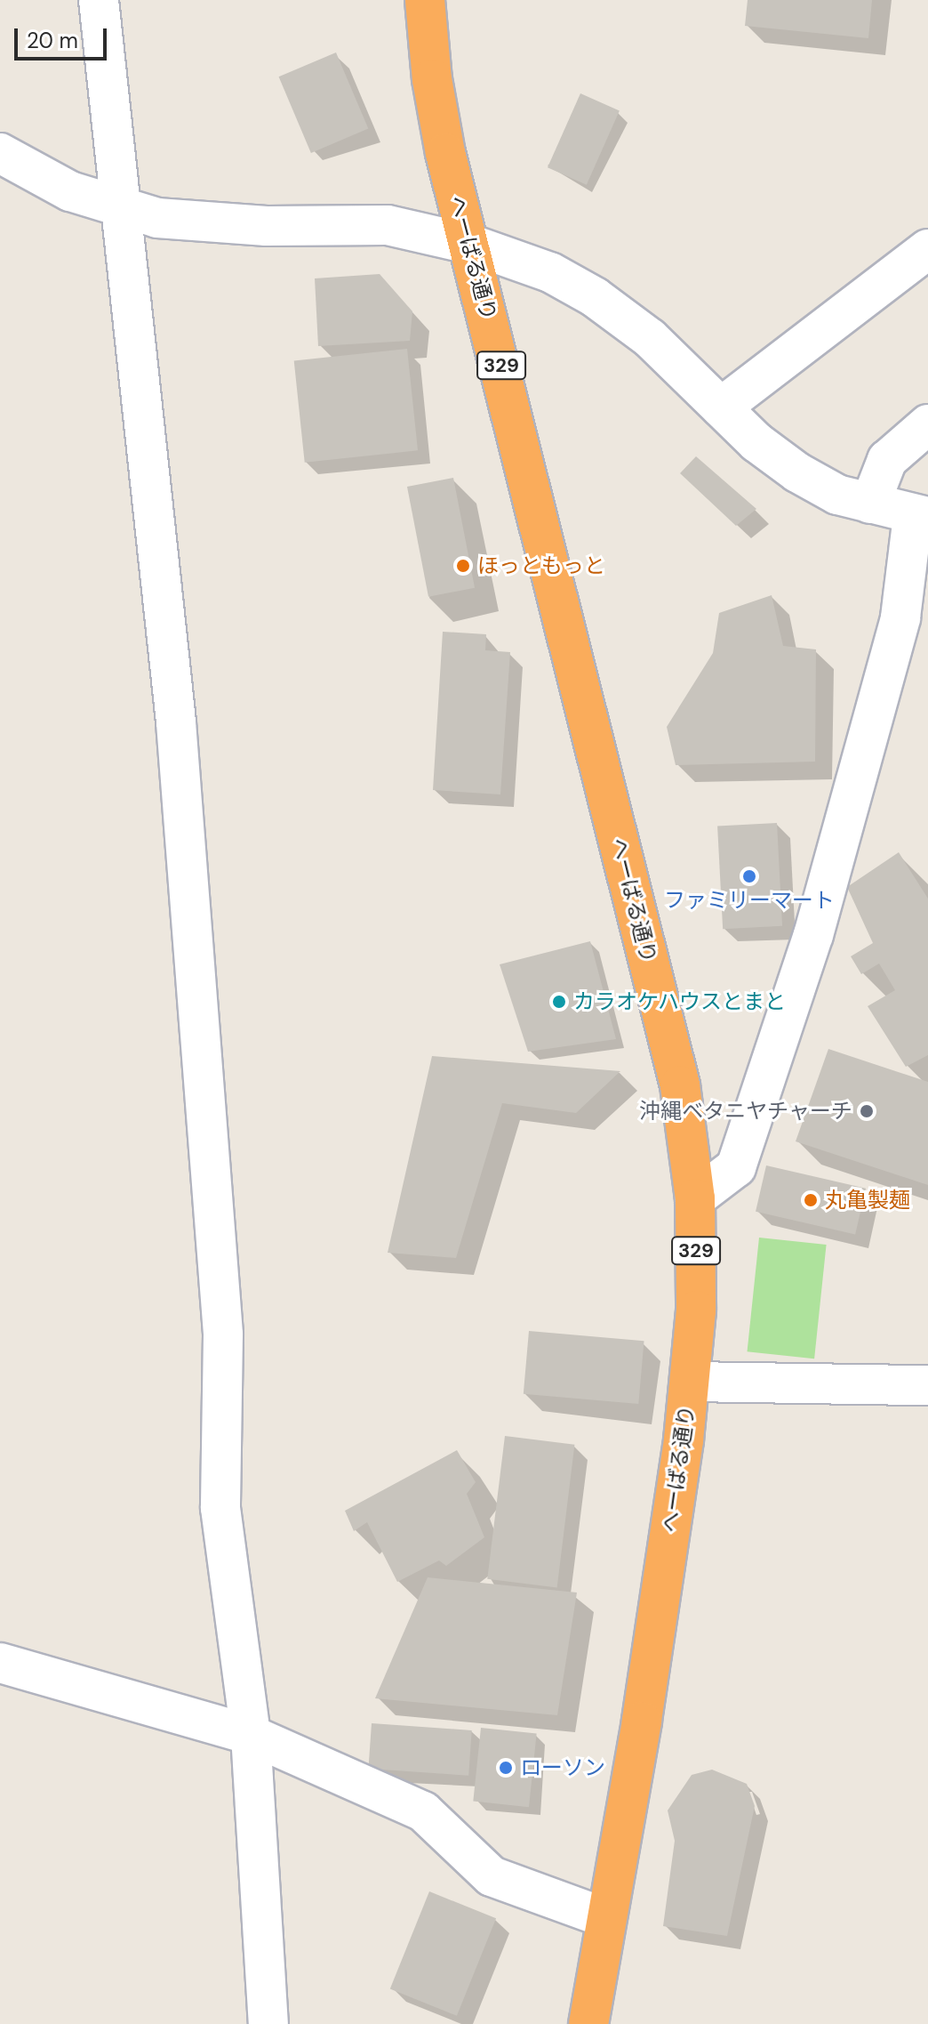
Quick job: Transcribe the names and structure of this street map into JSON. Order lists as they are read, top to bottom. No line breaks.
{"streets":{"highway":["へーばる通り","329"]},"places":["ほっともっと","ファミリーマート","カラオケハウスとまと","沖縄ベタニヤチャーチ","丸亀製麺","ローソン"],"scale_bar":"20 m"}
